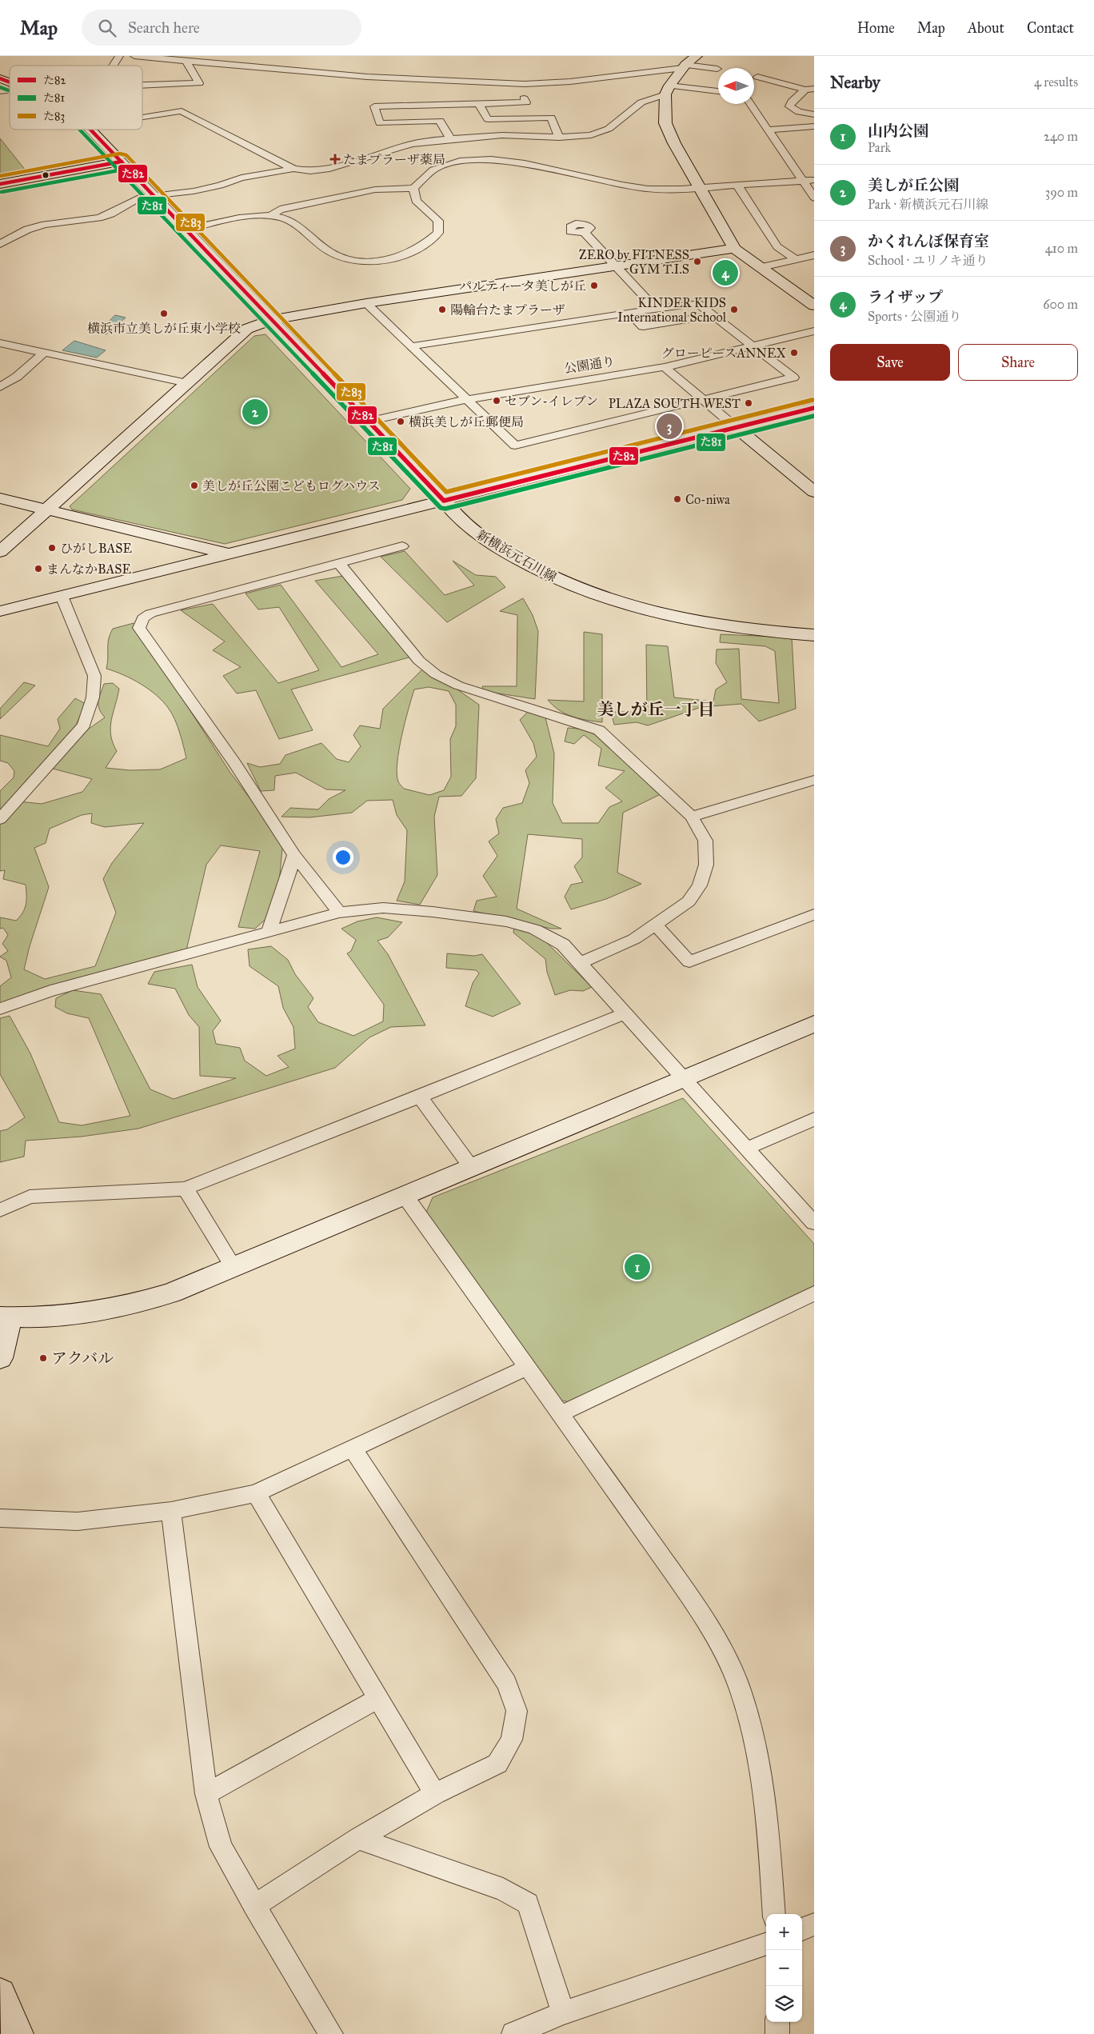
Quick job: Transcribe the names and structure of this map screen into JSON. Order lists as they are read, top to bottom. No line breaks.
{"streets":{"street":["公園通り","新横浜元石川線"]},"crossings":[["公園通り","新横浜元石川線"]],"districts":["美しが丘一丁目"],"places":{"health":["たまプラーザ薬局"],"other":["ZERO by FITNESS GYM T.I.S","パルティータ美しが丘","陽輪台たまプラーザ","KINDER KIDS International School","横浜市立美しが丘東小学校","グローピースANNEX","セブン-イレブン","PLAZA SOUTH WEST","横浜美しが丘郵便局","美しが丘公園こどもログハウス","Co-niwa","ひがしBASE","まんなかBASE","アクバル"]},"lines":["transit line た82","transit line た81","transit line た83"],"legend":["た82","た81","た83"],"north":"left","page":{"header":"Map","search":"Search here","nav":["Home","Map","About","Contact"],"heading":["Nearby","4 results"],"list":[{"mark":"1","name":"山内公園","note":"Park","value":"240 m"},{"mark":"2","name":"美しが丘公園","note":"Park · 新横浜元石川線","value":"390 m"},{"mark":"3","name":"かくれんぼ保育室","note":"School · ユリノキ通り","value":"410 m"},{"mark":"4","name":"ライザップ","note":"Sports · 公園通り","value":"600 m"}],"pins":["4","2","3","1"],"buttons":["Save","Share"],"map_buttons":["+","−"]}}
